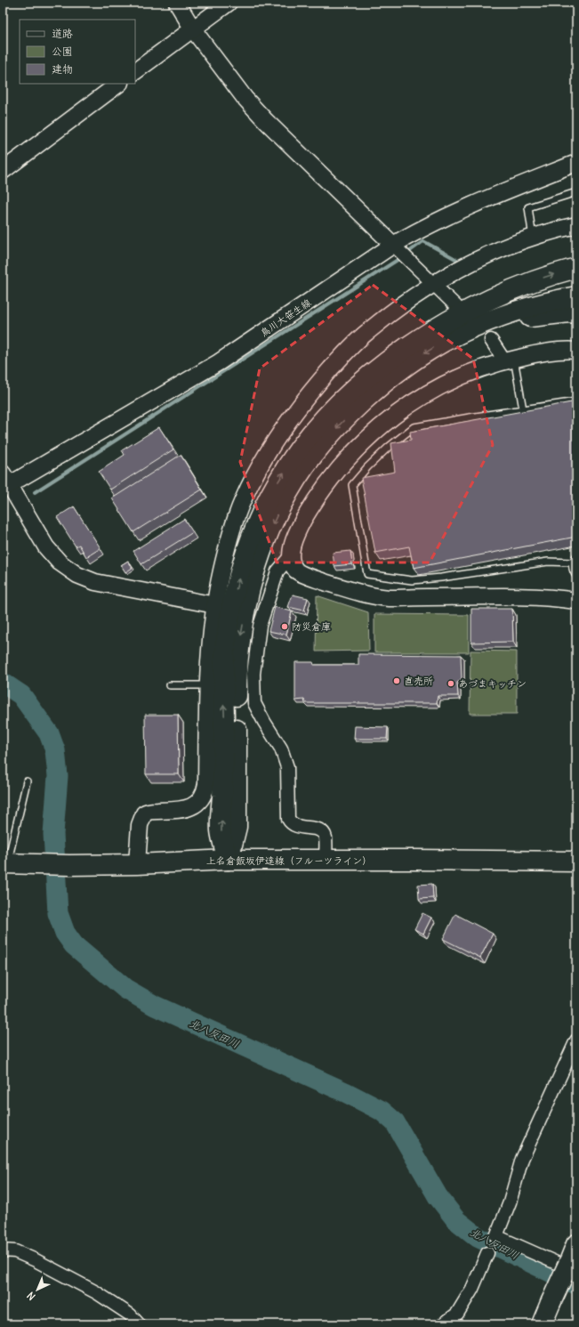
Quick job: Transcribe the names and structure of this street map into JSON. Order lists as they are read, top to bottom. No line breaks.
{"streets":{"main road":["上名倉飯坂伊達線（フルーツライン）"],"street":["鳥川大笹生線"]},"water":["北八反田川"],"places":["防災倉庫","直売所","あづまキッチン"],"legend":["道路","公園","建物"],"north":"bottom left"}
